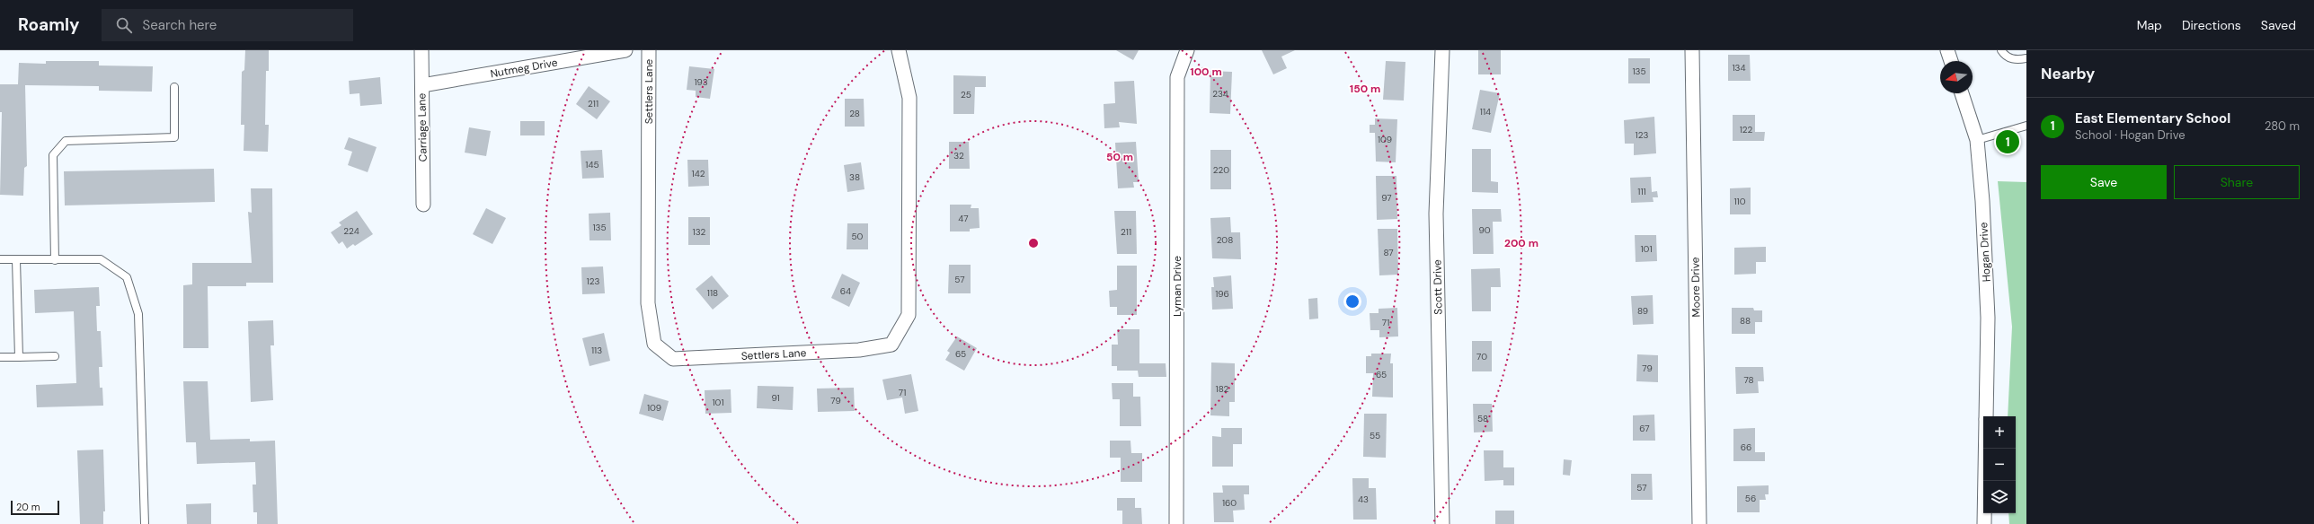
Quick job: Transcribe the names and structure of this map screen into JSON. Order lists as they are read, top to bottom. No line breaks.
{"streets":{"street":["Nutmeg Drive","Settlers Lane","Carriage Lane","Hogan Drive","Lyman Drive","Scott Drive","Moore Drive"]},"crossings":[["Nutmeg Drive","Carriage Lane"]],"house_numbers":["134","135","193","234","25","211","114","28","122","123","109","32","145","220","142","38","111","97","110","47","135","90","224","132","211","50","208","101","87","57","123","64","118","196","89","88","71","113","65","70","79","65","78","182","71","91","79","101","109","58","67","55","66","57","56","43","160"],"scale_bar":"20 m","north":"left","page":{"header":"Roamly","search":"Search here","nav":["Map","Directions","Saved"],"heading":"Nearby","list":[{"mark":"1","name":"East Elementary School","note":"School · Hogan Drive","value":"280 m"}],"pins":"1","buttons":["Save","Share"],"map_buttons":["+","−"],"scale":"20 m"},"rings":["100 m","150 m","50 m","200 m"]}
